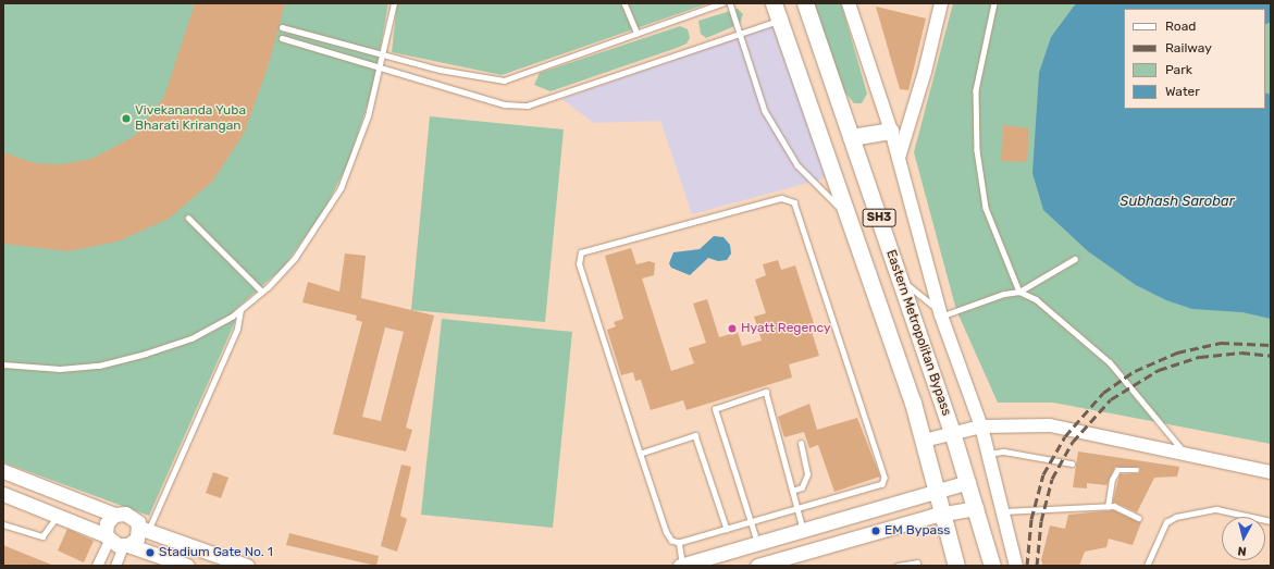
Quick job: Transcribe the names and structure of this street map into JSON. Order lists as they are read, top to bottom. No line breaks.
{"streets":{"main road":["SH3","Eastern Metropolitan Bypass"]},"water":["Subhash Sarobar"],"places":["Vivekananda Yuba Bharati Krirangan","Hyatt Regency","EM Bypass","Stadium Gate No. 1"],"legend":["Road","Railway","Park","Water"],"north":"bottom"}
